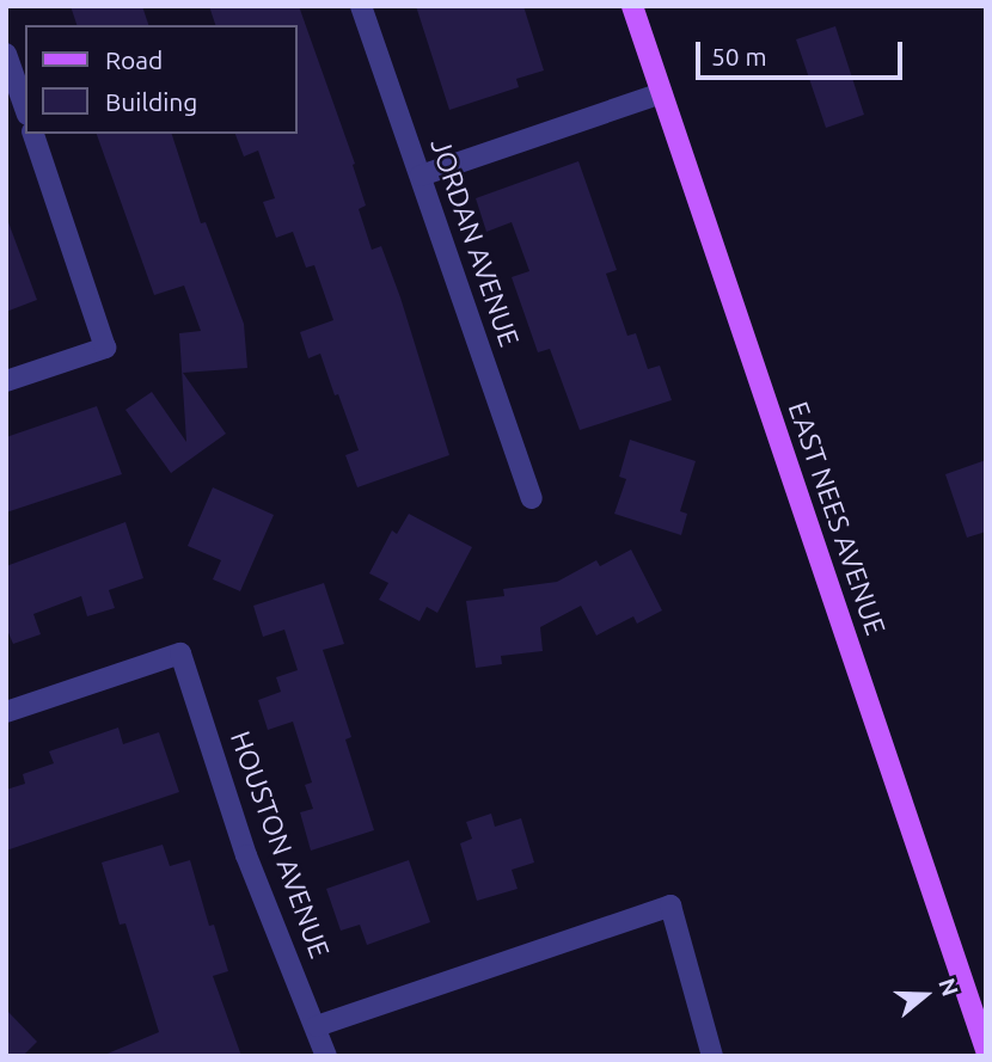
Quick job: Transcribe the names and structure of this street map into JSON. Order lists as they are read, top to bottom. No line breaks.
{"streets":{"main road":["EAST NEES AVENUE"],"street":["JORDAN AVENUE","HOUSTON AVENUE"]},"legend":["Road","Building"],"scale_bar":"50 m","north":"right"}
